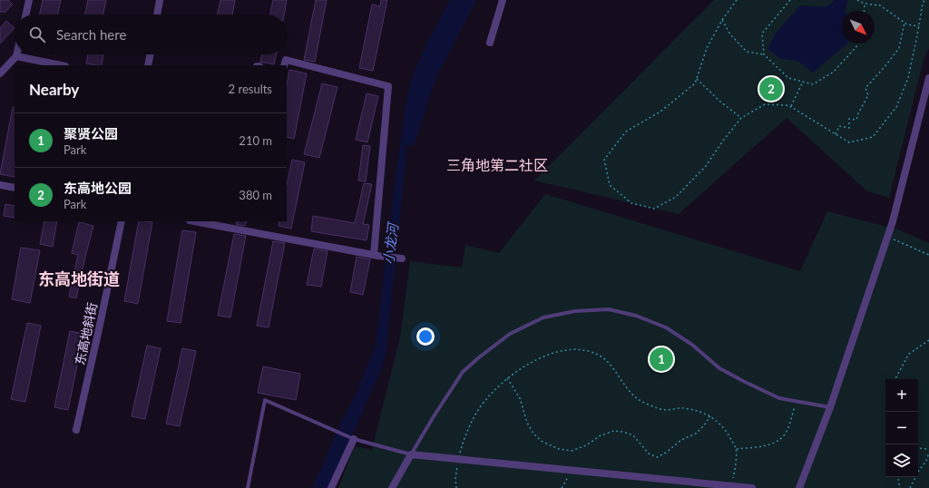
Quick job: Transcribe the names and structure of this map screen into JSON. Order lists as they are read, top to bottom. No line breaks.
{"streets":{"street":["东高地斜街"]},"districts":["三角地第二社区","东高地街道"],"water":["小龙河"],"north":"bottom right","page":{"search":"Search here","heading":["Nearby","2 results"],"pins":["2","1"],"list":[{"mark":"1","name":"聚贤公园","note":"Park","value":"210 m"},{"mark":"2","name":"东高地公园","note":"Park","value":"380 m"}],"map_buttons":["+","−"]}}
